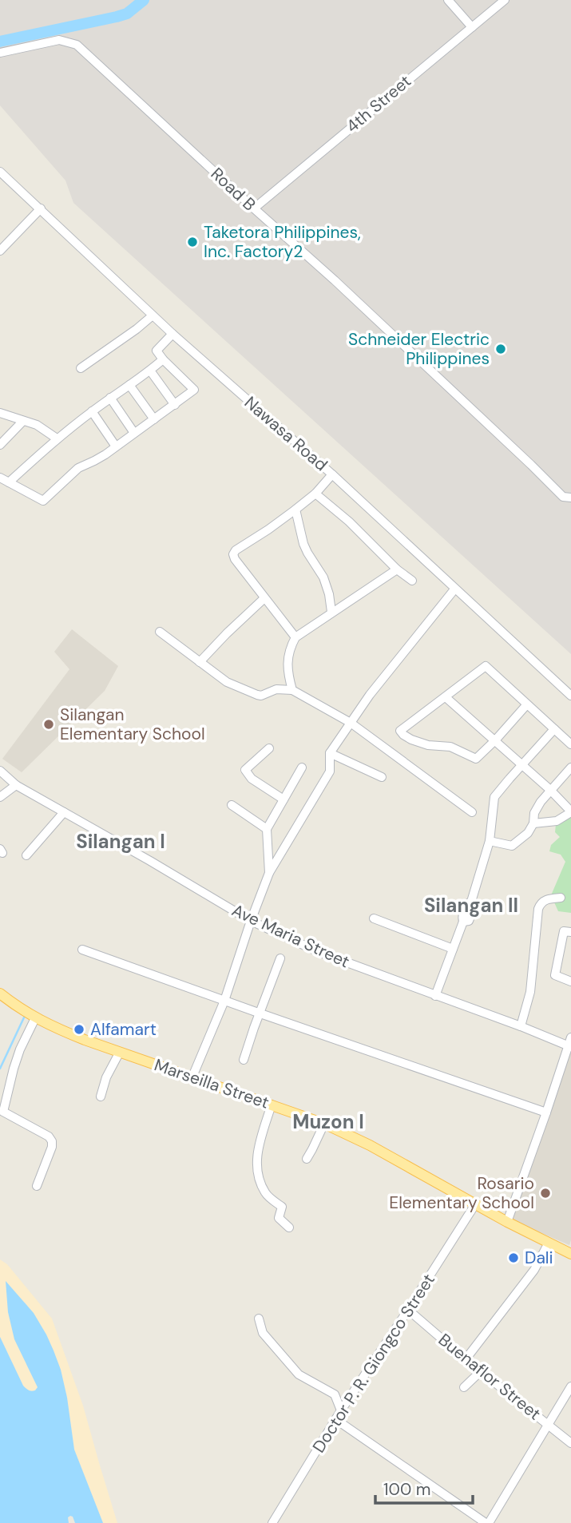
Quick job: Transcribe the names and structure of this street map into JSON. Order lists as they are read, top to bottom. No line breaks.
{"streets":{"main road":["Marseilla Street"],"street":["4th Street","Road B","Nawasa Road","Ave Maria Street","Doctor P. R. Giongco Street","Buenaflor Street"]},"crossings":[["4th Street","Road B"],["Marseilla Street","Doctor P. R. Giongco Street"],["Doctor P. R. Giongco Street","Buenaflor Street"]],"districts":["Silangan I","Silangan II","Muzon I"],"places":["Taketora Philippines, Inc. Factory2","Schneider Electric Philippines","Silangan Elementary School","Alfamart","Rosario Elementary School","Dali"],"scale_bar":"100 m"}
